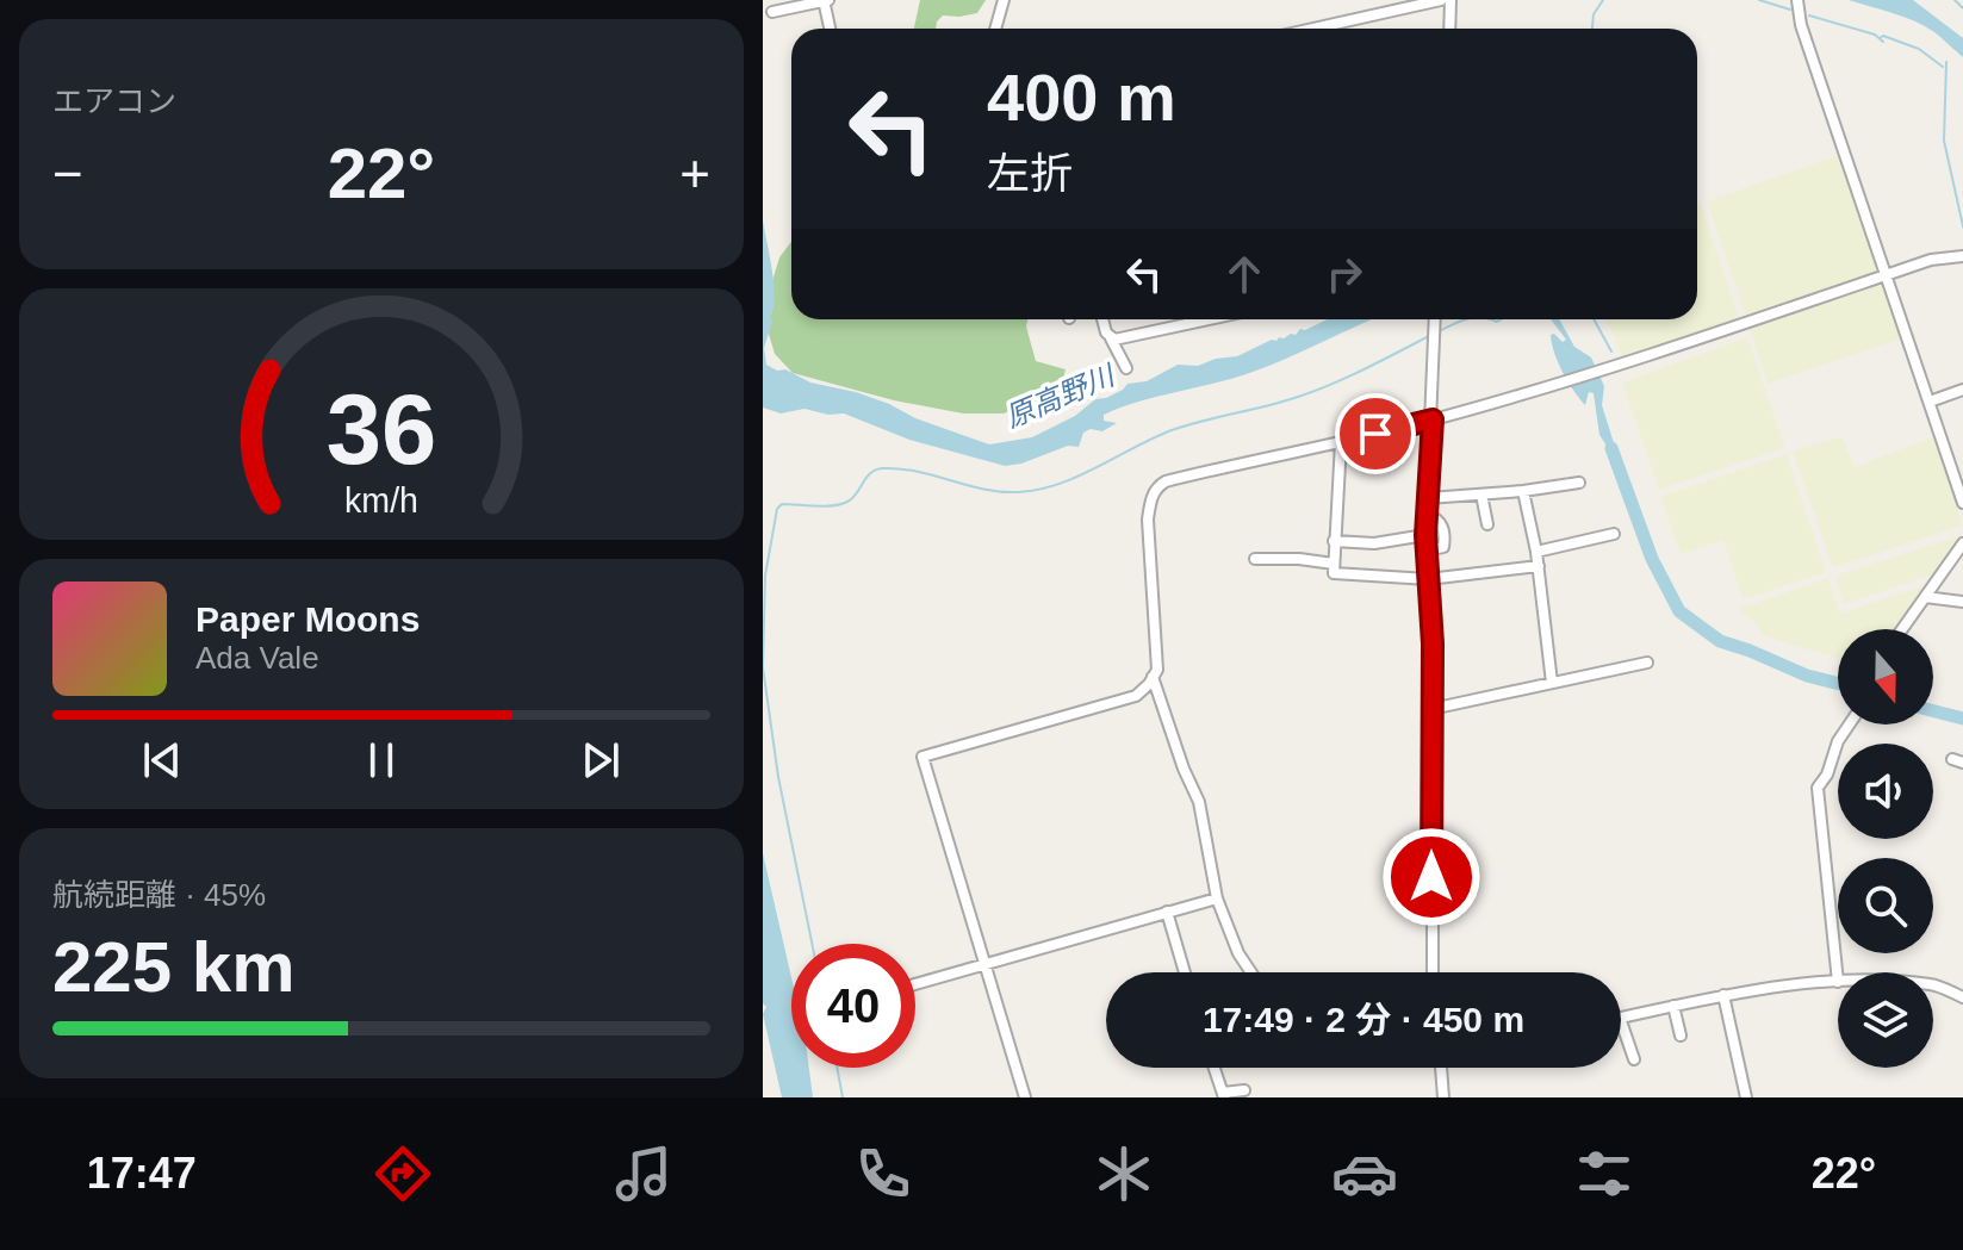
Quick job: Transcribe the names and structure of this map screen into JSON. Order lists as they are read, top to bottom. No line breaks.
{"water":["原高野川"],"north":"bottom","page":{"tile":["エアコン",["航続距離 · 45%","225 km"]],"turn":["400 m","左折"],"heat":["−","22°","+"],"song":["Paper Moons","Ada Vale"],"limit":"40","trip":"17:49 · 2 分 · 450 m","tabs":["17:47","22°"],"gauge":["36","km/h"]}}
